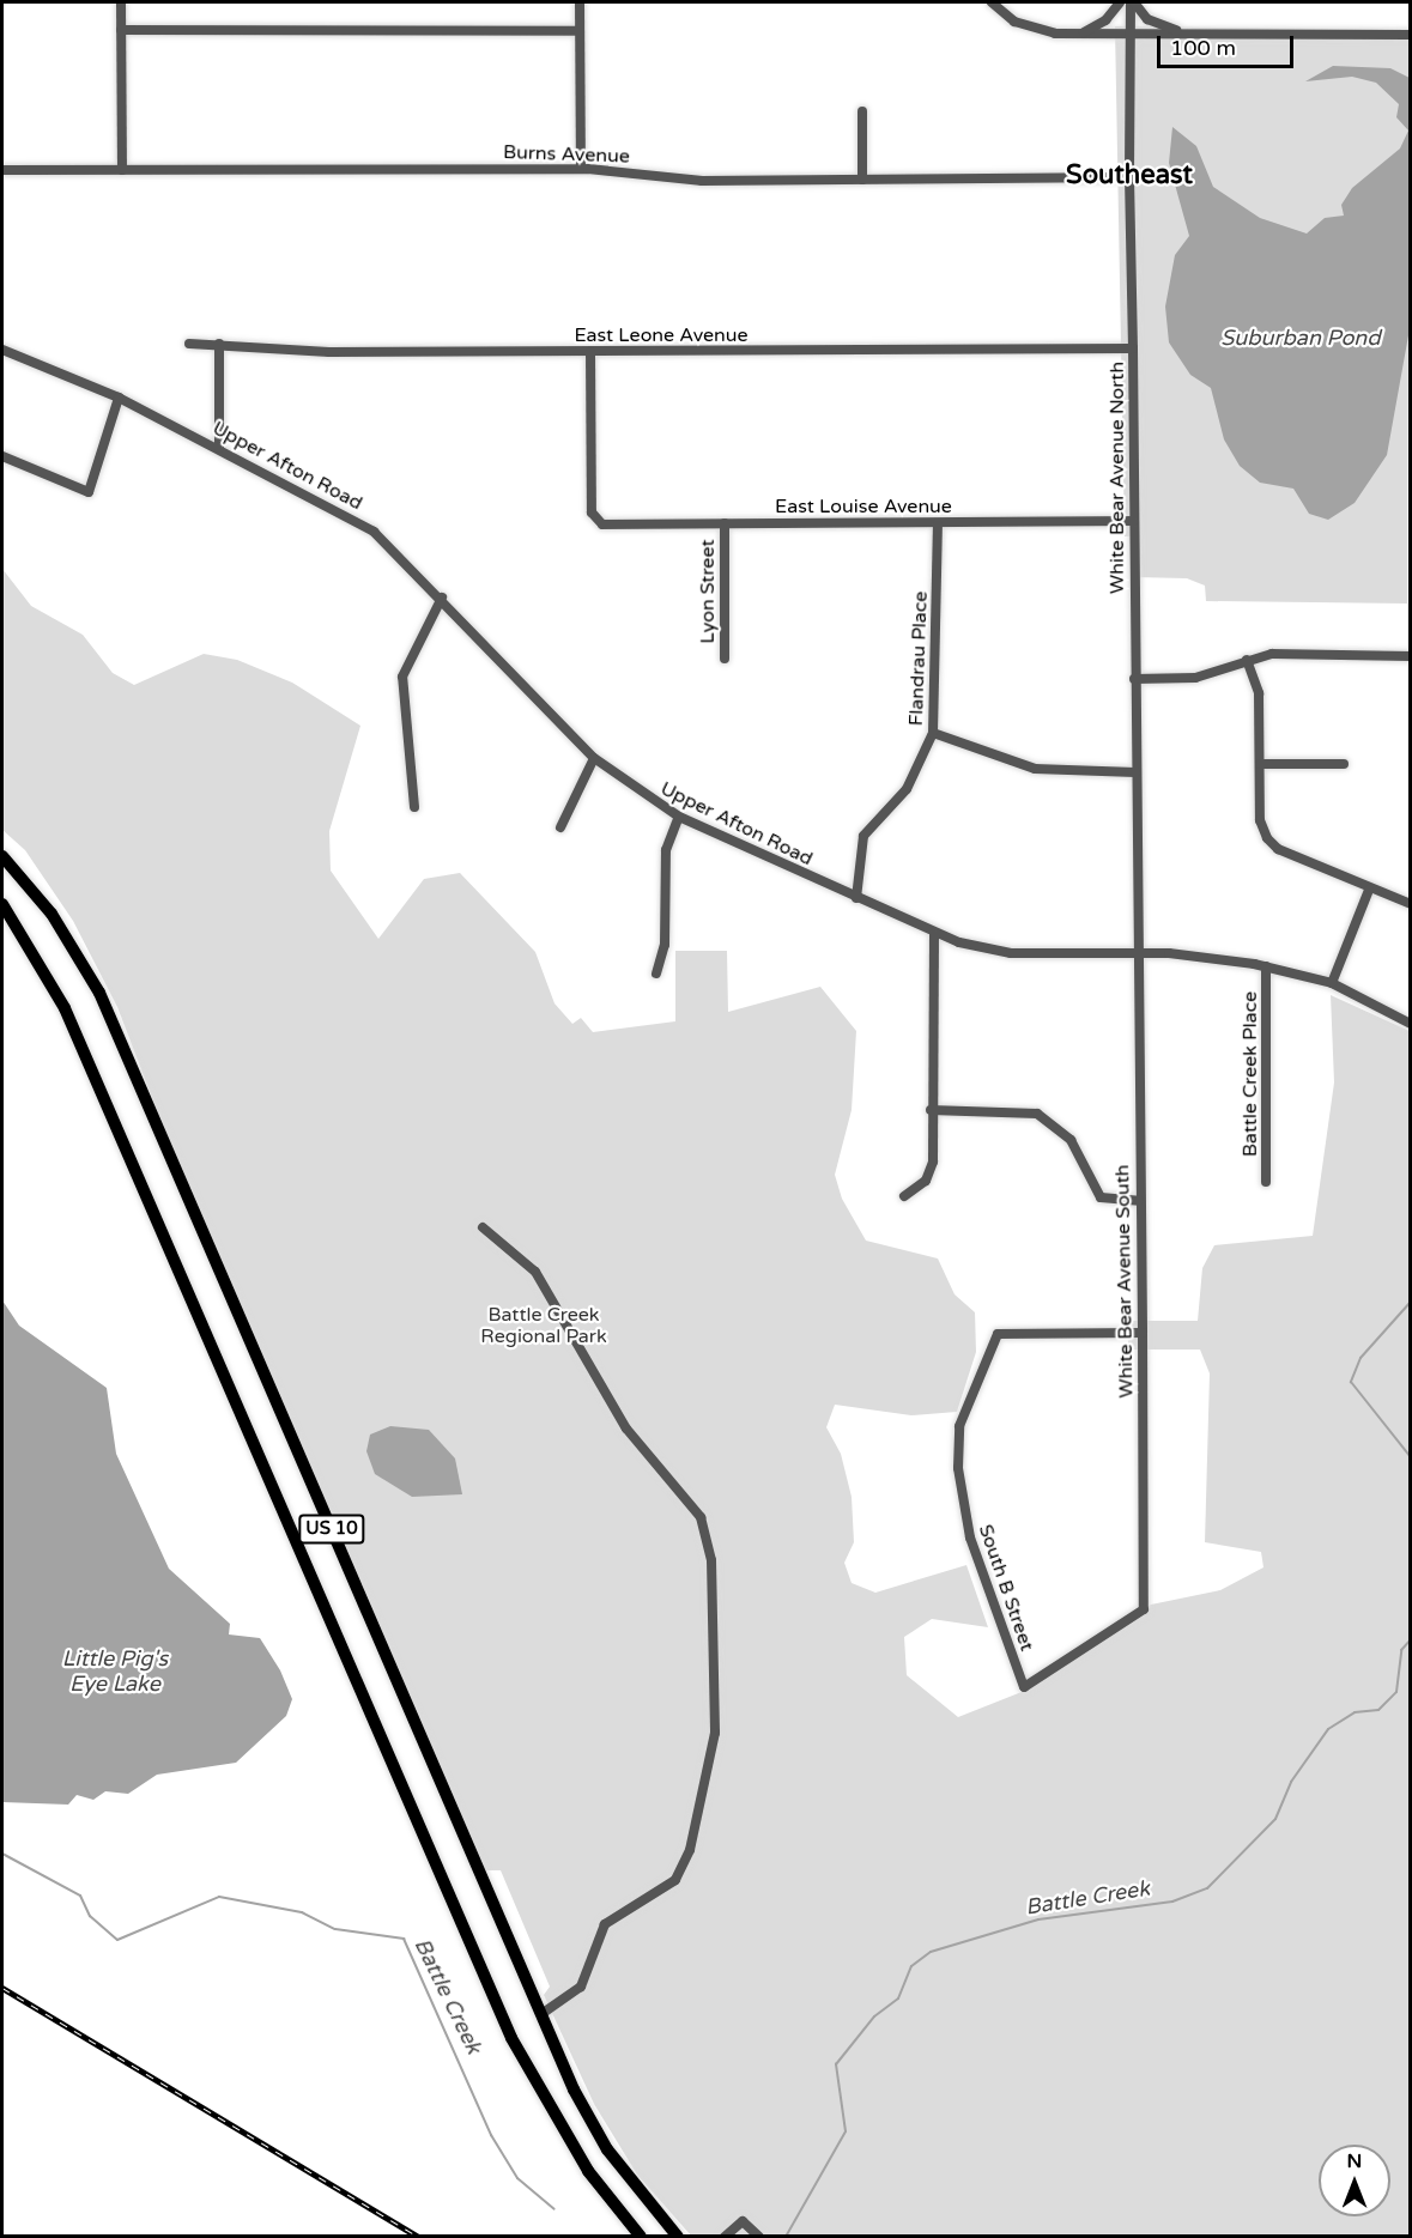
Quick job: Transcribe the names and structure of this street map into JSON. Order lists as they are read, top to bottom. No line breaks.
{"streets":{"highway":["US 10"],"street":["Burns Avenue","East Leone Avenue","Upper Afton Road","White Bear Avenue North","East Louise Avenue","Lyon Street","Flandrau Place","Battle Creek Place","White Bear Avenue South","South B Street"]},"crossings":[["Burns Avenue","White Bear Avenue North"],["East Leone Avenue","White Bear Avenue North"],["East Leone Avenue","East Louise Avenue"],["Upper Afton Road","White Bear Avenue North"],["Upper Afton Road","Flandrau Place"],["Upper Afton Road","Battle Creek Place"],["Upper Afton Road","White Bear Avenue South"],["White Bear Avenue North","East Louise Avenue"],["White Bear Avenue North","White Bear Avenue South"],["East Louise Avenue","Lyon Street"],["East Louise Avenue","Flandrau Place"],["White Bear Avenue South","South B Street"]],"districts":["Southeast"],"water":["Suburban Pond","Little Pig's Eye Lake","Battle Creek"],"parks":["Battle Creek Regional Park"],"scale_bar":"100 m","north":"top"}
